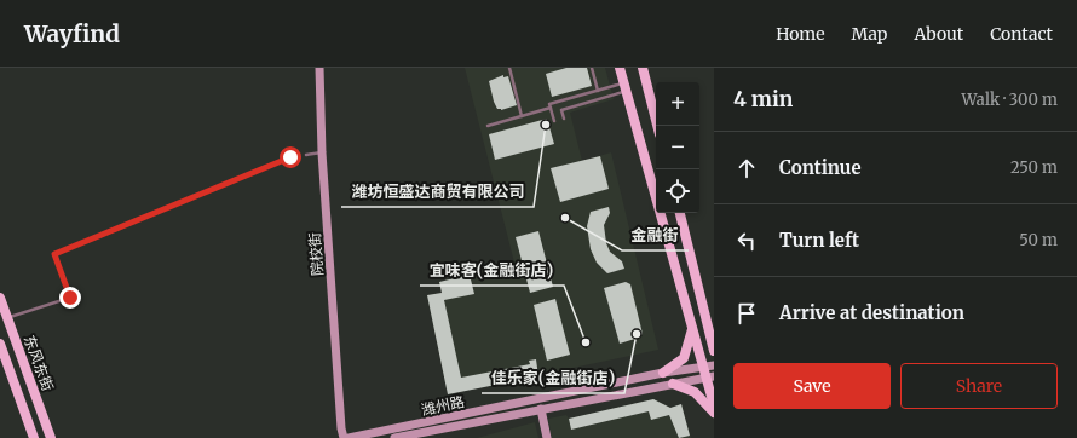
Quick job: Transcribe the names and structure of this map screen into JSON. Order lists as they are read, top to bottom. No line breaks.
{"streets":{"main road":["院校街","东风东街","潍州路"]},"places":["潍坊恒盛达商贸有限公司","金融街","佳乐家(金融街店)","宜味客(金融街店)"],"page":{"header":"Wayfind","nav":["Home","Map","About","Contact"],"heading":["4 min","Walk · 300 m"],"map_buttons":["+","−"],"list":[["Continue","250 m"],["Turn left","50 m"],"Arrive at destination"],"buttons":["Save","Share"]}}
